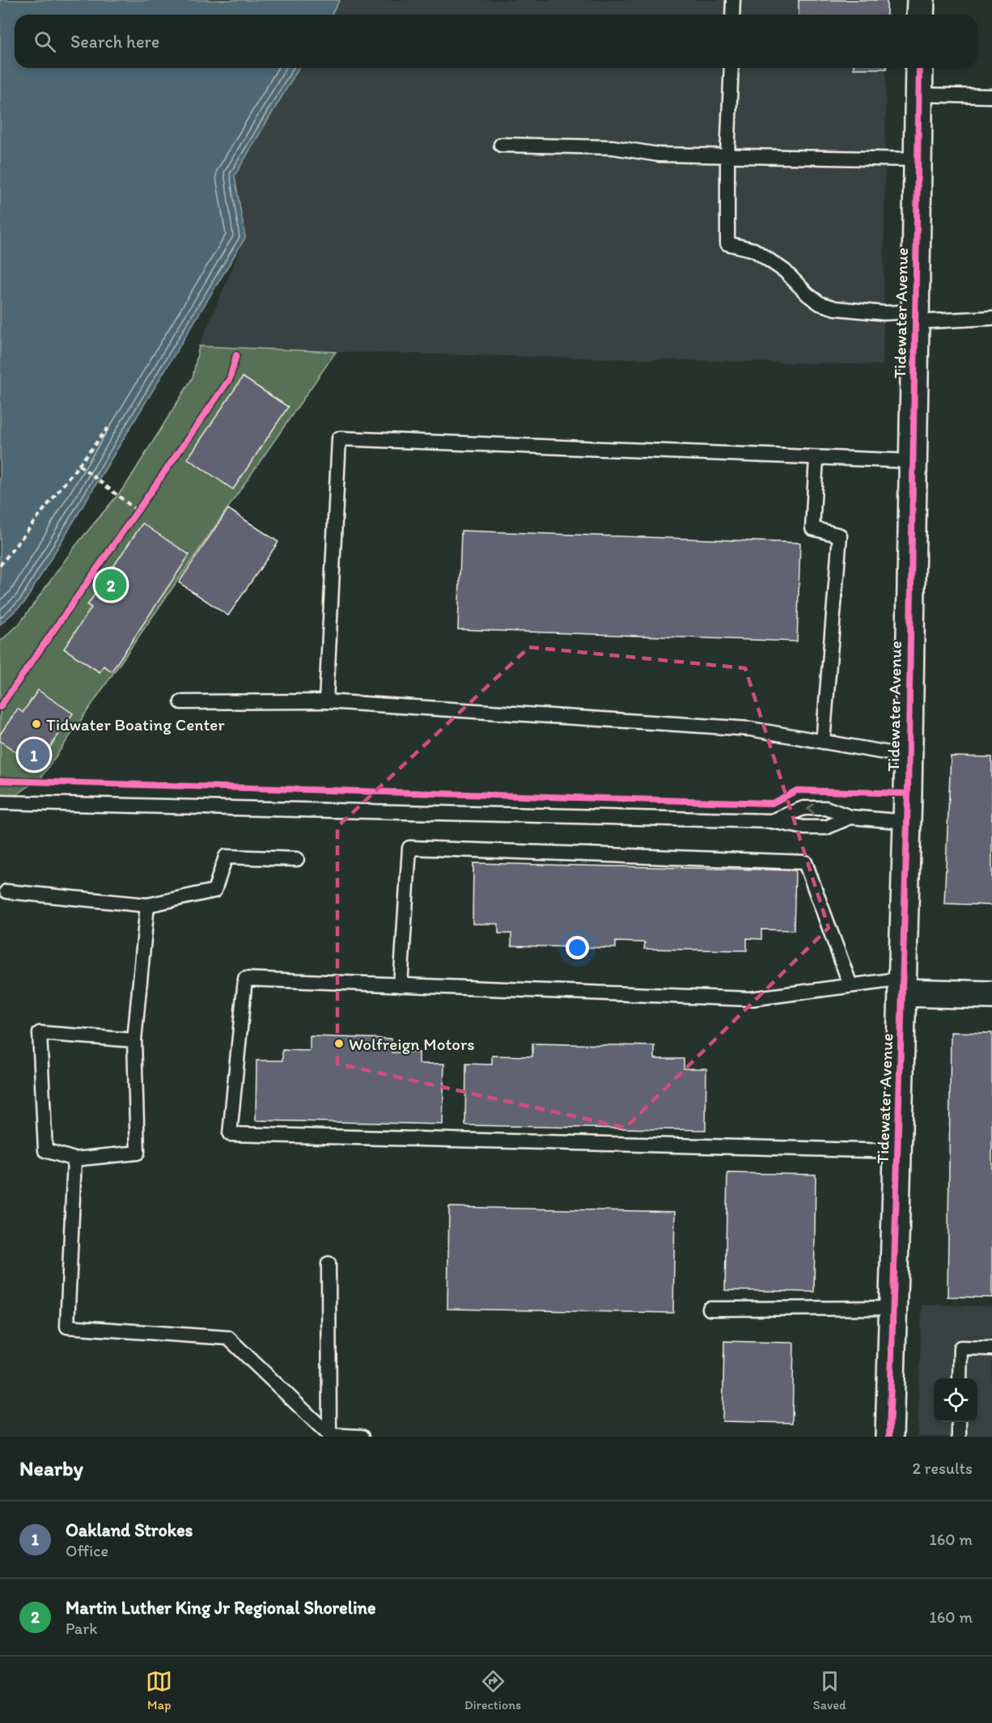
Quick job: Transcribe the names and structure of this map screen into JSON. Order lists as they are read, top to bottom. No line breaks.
{"streets":{"street":["Tidewater Avenue"]},"places":["Tidwater Boating Center","Wolfreign Motors"],"page":{"search":"Search here","pins":["2","1"],"heading":["Nearby","2 results"],"list":[{"mark":"1","name":"Oakland Strokes","note":"Office","value":"160 m"},{"mark":"2","name":"Martin Luther King Jr Regional Shoreline","note":"Park","value":"160 m"}],"nav":["Map","Directions","Saved"]}}
